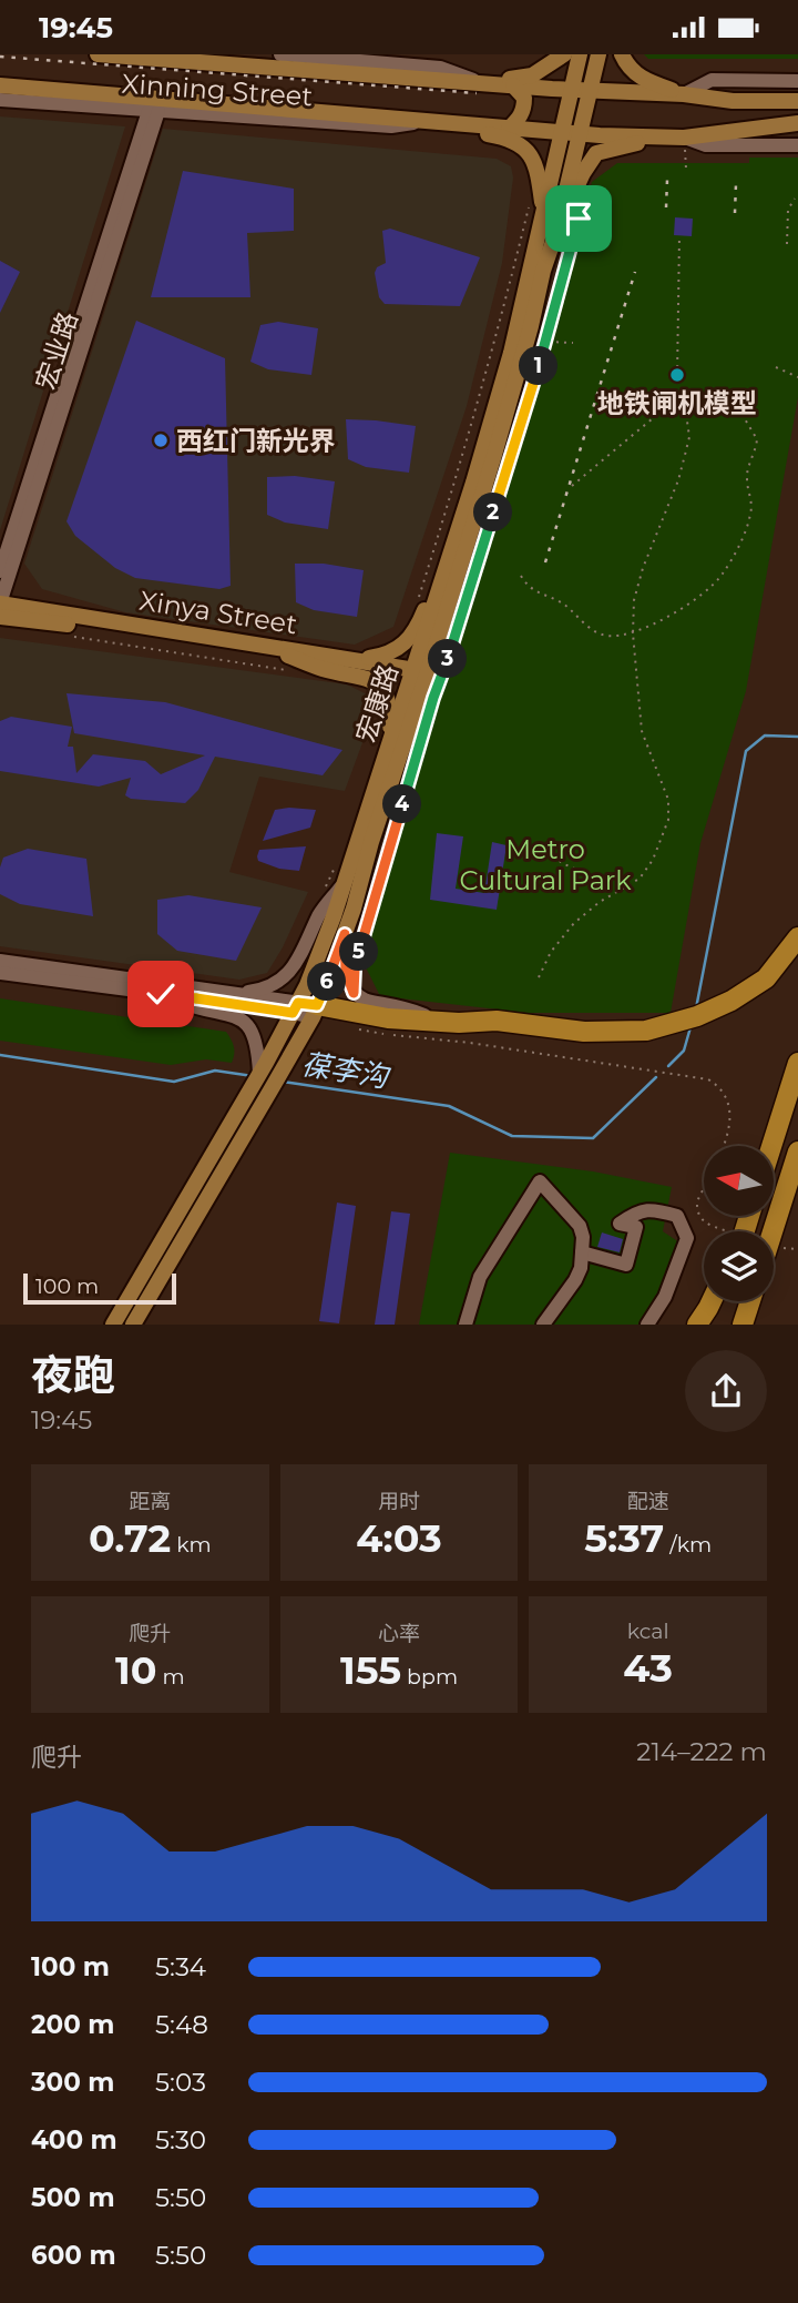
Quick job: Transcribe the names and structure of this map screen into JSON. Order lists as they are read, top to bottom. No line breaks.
{"streets":{"main road":["Xinning Street","Xinya Street","宏康路"],"street":["宏业路"]},"crossings":[["Xinning Street","宏业路"],["Xinning Street","宏康路"],["宏业路","Xinya Street"],["Xinya Street","宏康路"]],"water":["葆李沟"],"parks":["Metro Cultural Park"],"places":["地铁闸机模型","西红门新光界"],"scale_bar":"100 m","north":"left","page":{"status":"19:45","pins":["1","2","3","4","5","6"],"scale":"100 m","heading":["夜跑","19:45"],"stats":[["距离","0.72 km"],["用时","4:03"],["配速","5:37 /km"],["爬升","10 m"],["心率","155 bpm"],["kcal","43"]],"chart":["爬升","214–222 m"],"list":[{"name":"100 m","note":"5:34"},{"name":"200 m","note":"5:48"},{"name":"300 m","note":"5:03"},{"name":"400 m","note":"5:30"},{"name":"500 m","note":"5:50"},{"name":"600 m","note":"5:50"}]}}
